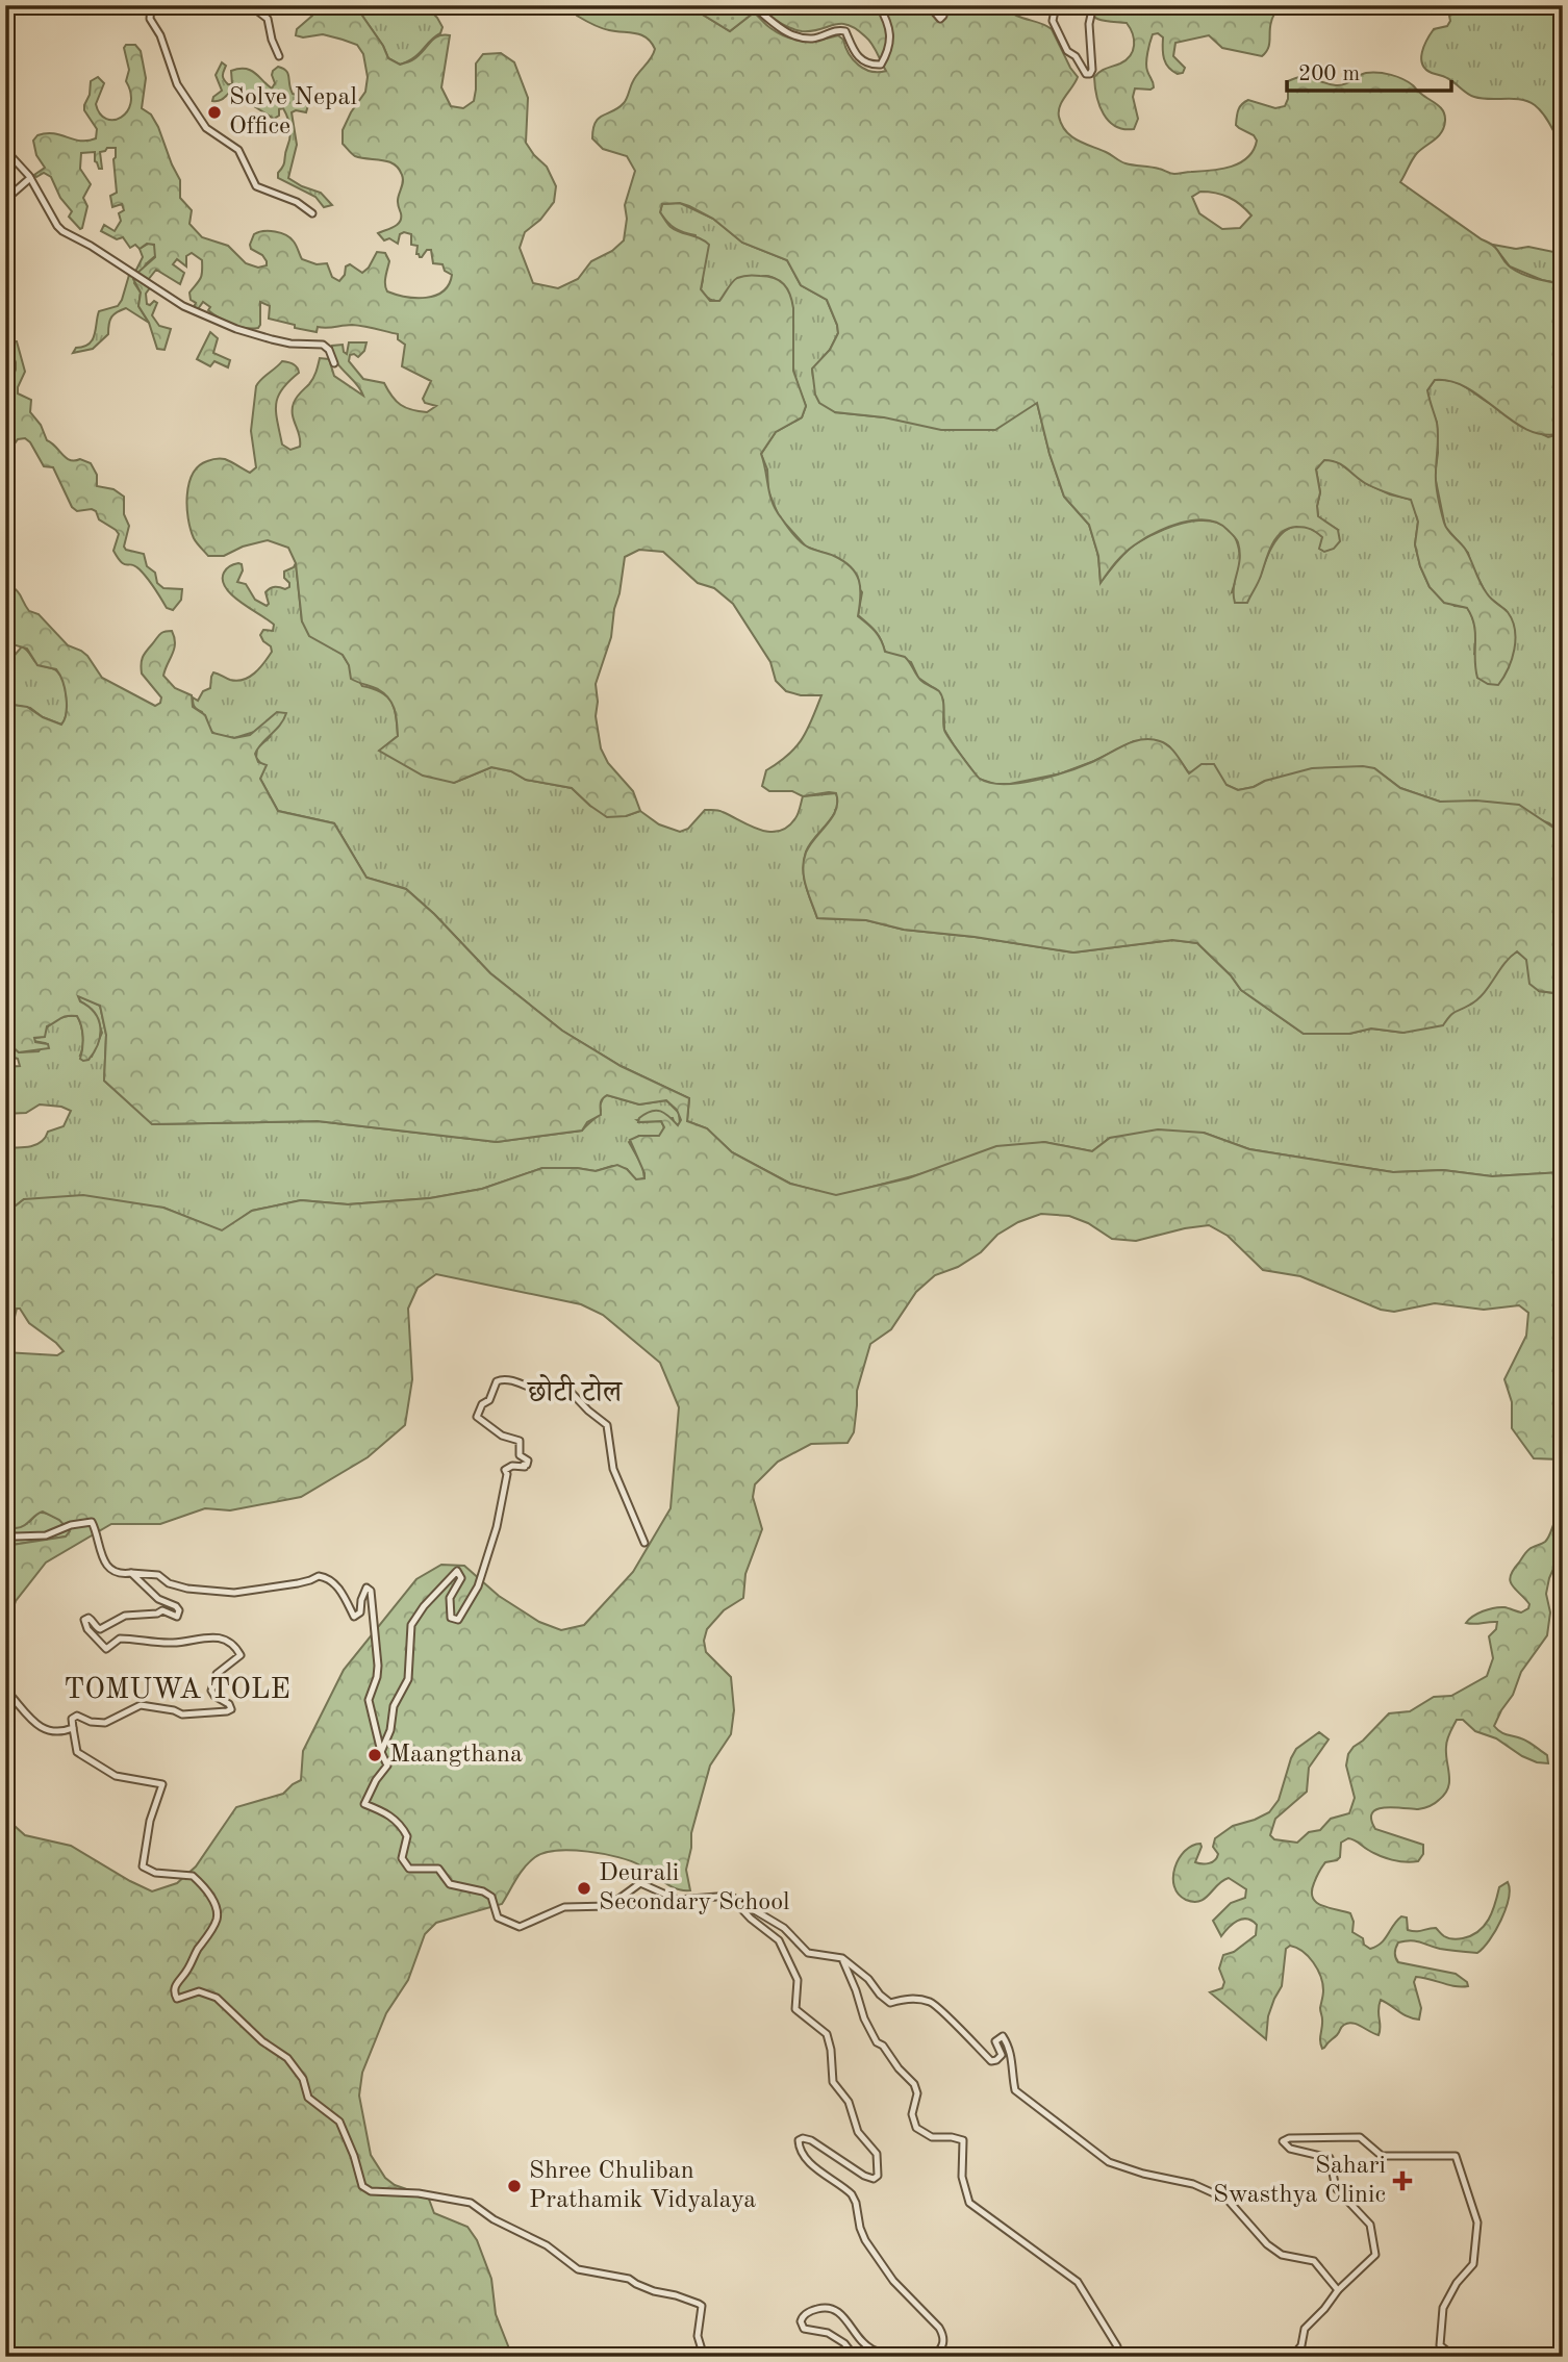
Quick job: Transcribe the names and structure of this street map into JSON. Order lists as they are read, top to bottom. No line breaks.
{"districts":["छोटी टोल","TOMUWA TOLE"],"places":{"other":["Solve Nepal Office","Maangthana","Deurali Secondary School","Shree Chuliban Prathamik Vidyalaya"],"health":["Sahari Swasthya Clinic"]},"scale_bar":"200 m"}
